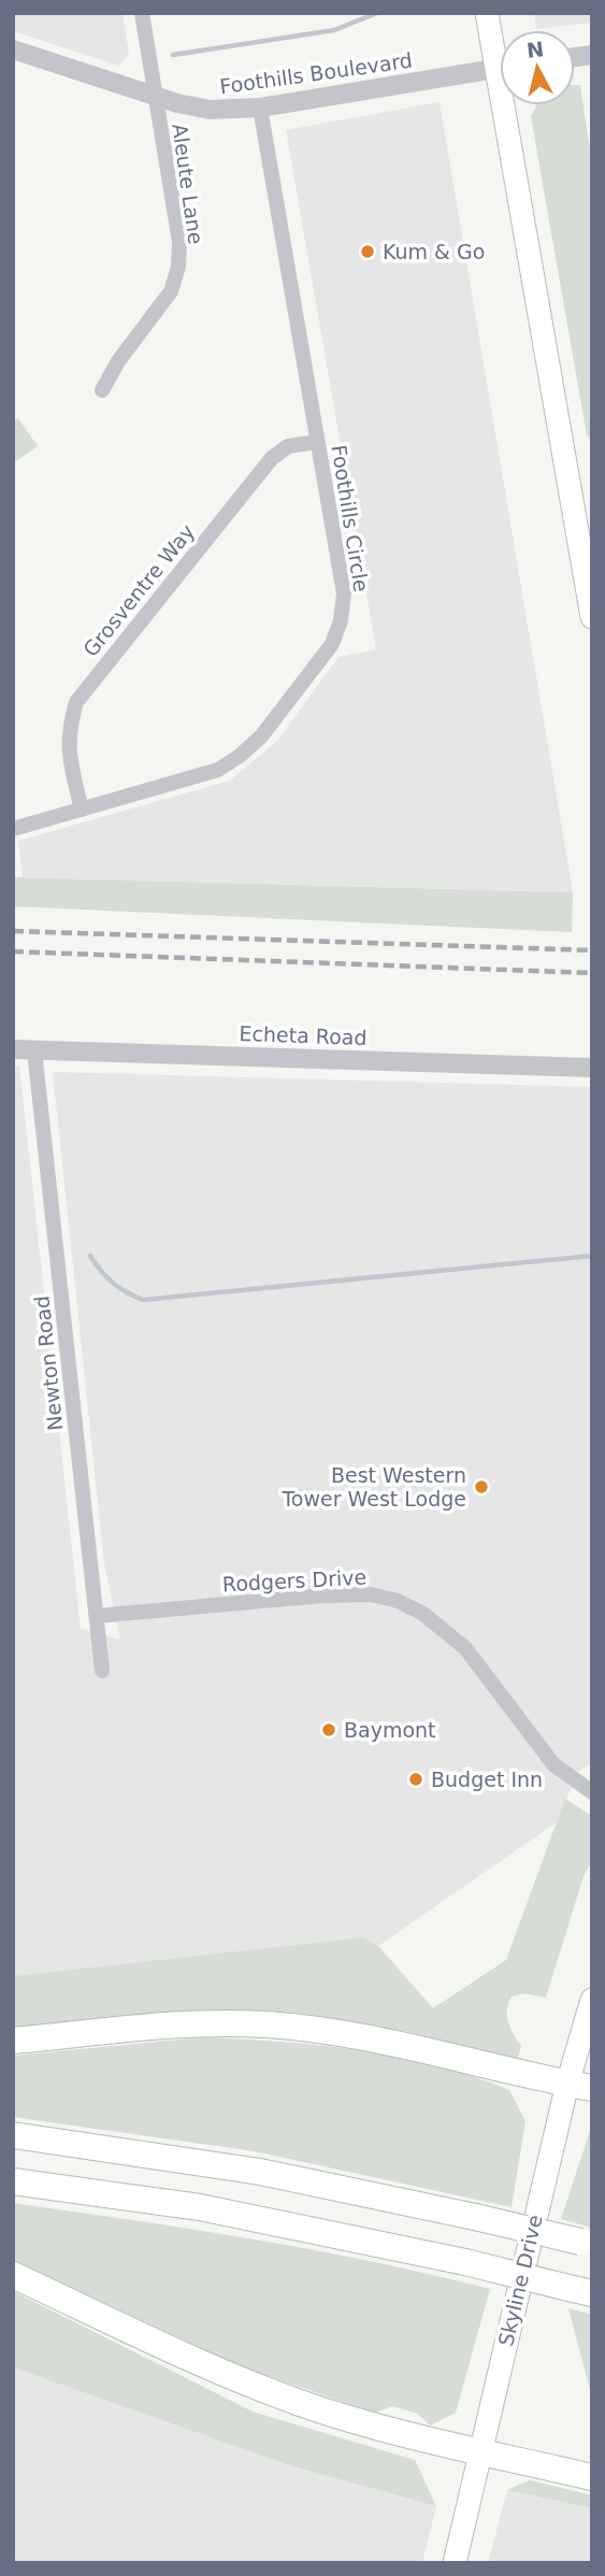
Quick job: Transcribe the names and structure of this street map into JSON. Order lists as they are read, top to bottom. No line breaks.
{"streets":{"main road":["Skyline Drive"],"street":["Foothills Boulevard","Aleute Lane","Foothills Circle","Grosventre Way","Echeta Road","Newton Road","Rodgers Drive"]},"crossings":[["Foothills Boulevard","Aleute Lane"],["Foothills Boulevard","Foothills Circle"],["Foothills Circle","Grosventre Way"],["Echeta Road","Newton Road"],["Newton Road","Rodgers Drive"]],"places":["Kum & Go","Best Western Tower West Lodge","Baymont","Budget Inn"],"north":"top"}
